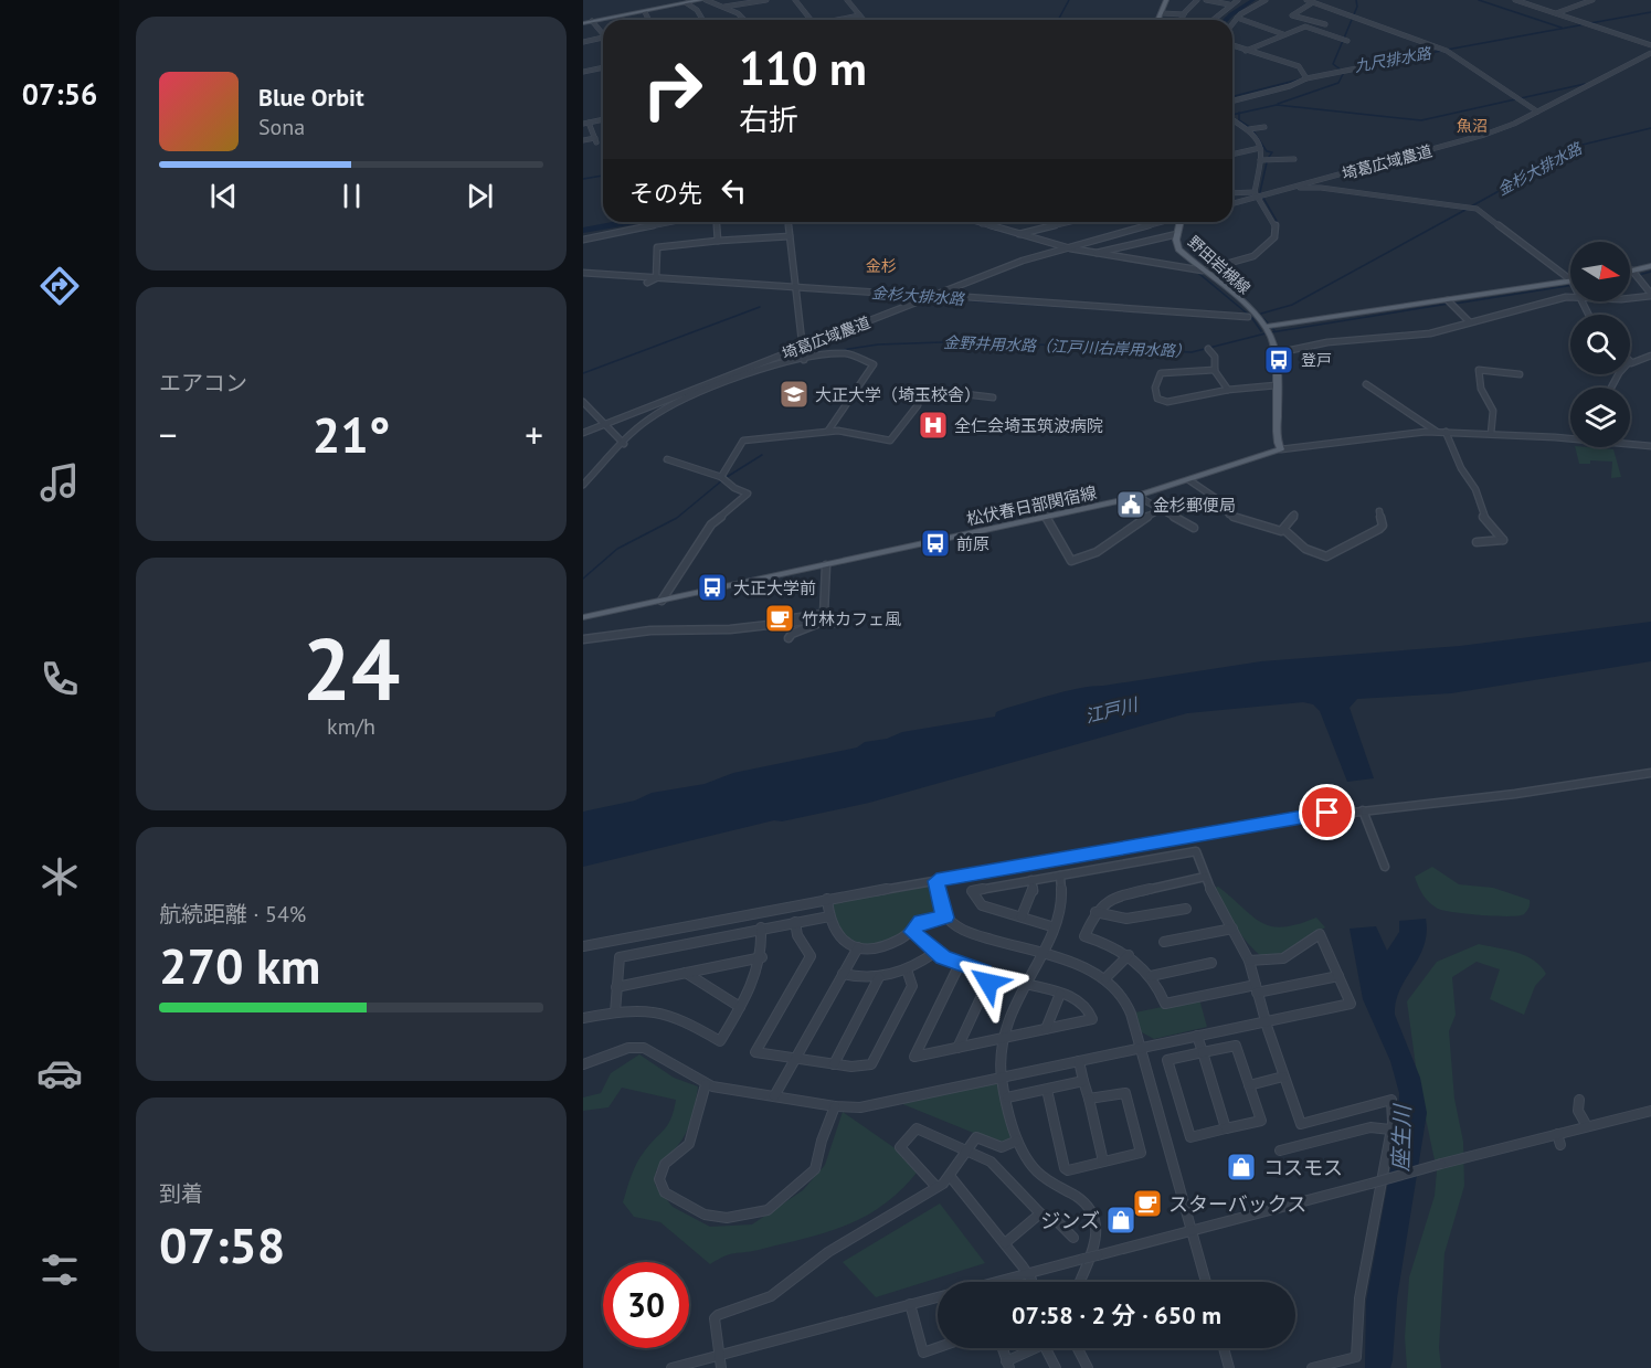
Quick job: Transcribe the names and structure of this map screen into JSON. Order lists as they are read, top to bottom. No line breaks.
{"streets":{"main road":["野田岩槻線","松伏春日部関宿線"],"street":["埼葛広域農道"]},"districts":["魚沼","金杉"],"water":["九尺排水路","金杉大排水路","金野井用水路（江戸川右岸用水路）","江戸川","座生川"],"places":{"bus stop":["登戸","前原","大正大学前"],"school or university":["大正大学（埼玉校舎）"],"hospital":["全仁会埼玉筑波病院"],"public building":["金杉郵便局"],"cafe":["竹林カフェ風","スターバックス"],"shop":["コスモス","ジンズ"]},"north":"right","page":{"tabs":"07:56","turn":["110 m","右折"],"song":["Blue Orbit","Sona"],"then":"その先","tile":["エアコン",["24","km/h"],["航続距離 · 54%","270 km"],["到着","07:58"]],"heat":["−","21°","+"],"limit":"30","trip":"07:58 · 2 分 · 650 m"}}
